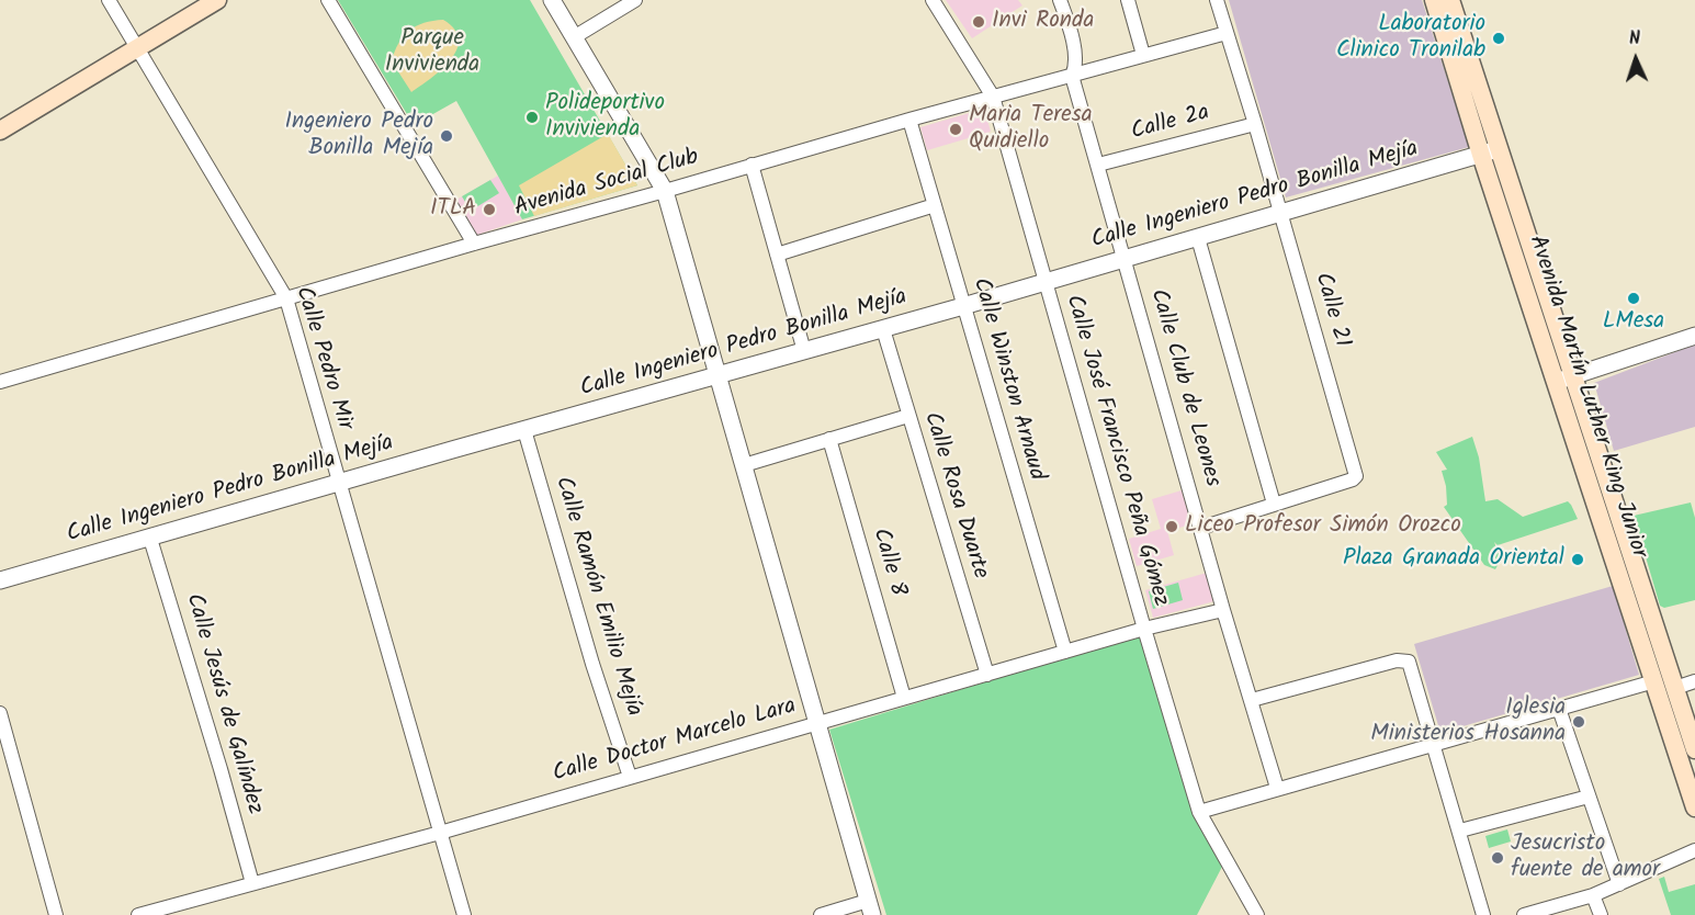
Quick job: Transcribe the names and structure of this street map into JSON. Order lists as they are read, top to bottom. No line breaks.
{"streets":{"main road":["Avenida Martín Luther King Junior"],"street":["Calle 2a","Avenida Social Club","Calle Ingeniero Pedro Bonilla Mejía","Calle 21","Calle Pedro Mir","Calle Winston Arnaud","Calle Club de Leones","Calle José Francisco Peña Gómez","Calle Rosa Duarte","Calle 8","Calle Ramón Emilio Mejía","Calle Jesús de Galíndez","Calle Doctor Marcelo Lara"]},"crossings":[["Calle 2a","Calle 21"],["Calle 2a","Calle Club de Leones"],["Avenida Social Club","Calle 21"],["Avenida Social Club","Calle Pedro Mir"],["Avenida Social Club","Calle Winston Arnaud"],["Avenida Social Club","Calle Club de Leones"],["Avenida Social Club","Calle José Francisco Peña Gómez"],["Calle Ingeniero Pedro Bonilla Mejía","Calle 21"],["Calle Ingeniero Pedro Bonilla Mejía","Calle Pedro Mir"],["Calle Ingeniero Pedro Bonilla Mejía","Calle Winston Arnaud"],["Calle Ingeniero Pedro Bonilla Mejía","Calle Club de Leones"],["Calle Ingeniero Pedro Bonilla Mejía","Avenida Martín Luther King Junior"],["Calle Ingeniero Pedro Bonilla Mejía","Calle José Francisco Peña Gómez"],["Calle Ingeniero Pedro Bonilla Mejía","Calle Rosa Duarte"],["Calle Ingeniero Pedro Bonilla Mejía","Calle Ramón Emilio Mejía"],["Calle Ingeniero Pedro Bonilla Mejía","Calle Jesús de Galíndez"],["Calle 21","Calle Club de Leones"],["Calle Pedro Mir","Calle Doctor Marcelo Lara"],["Calle Winston Arnaud","Calle Doctor Marcelo Lara"],["Calle Club de Leones","Calle Doctor Marcelo Lara"],["Calle José Francisco Peña Gómez","Calle Doctor Marcelo Lara"],["Calle Rosa Duarte","Calle Doctor Marcelo Lara"],["Calle 8","Calle Doctor Marcelo Lara"],["Calle Ramón Emilio Mejía","Calle Doctor Marcelo Lara"],["Calle Jesús de Galíndez","Calle Doctor Marcelo Lara"]],"parks":["Parque Invivienda"],"places":["Invi Ronda","Laboratorio Clinico Tronilab","Polideportivo Invivienda","Maria Teresa Quidiello","Ingeniero Pedro Bonilla Mejía","ITLA","LMesa","Liceo Profesor Simón Orozco","Plaza Granada Oriental","Iglesia Ministerios Hosanna","Jesucristo fuente de amor"],"north":"top"}
